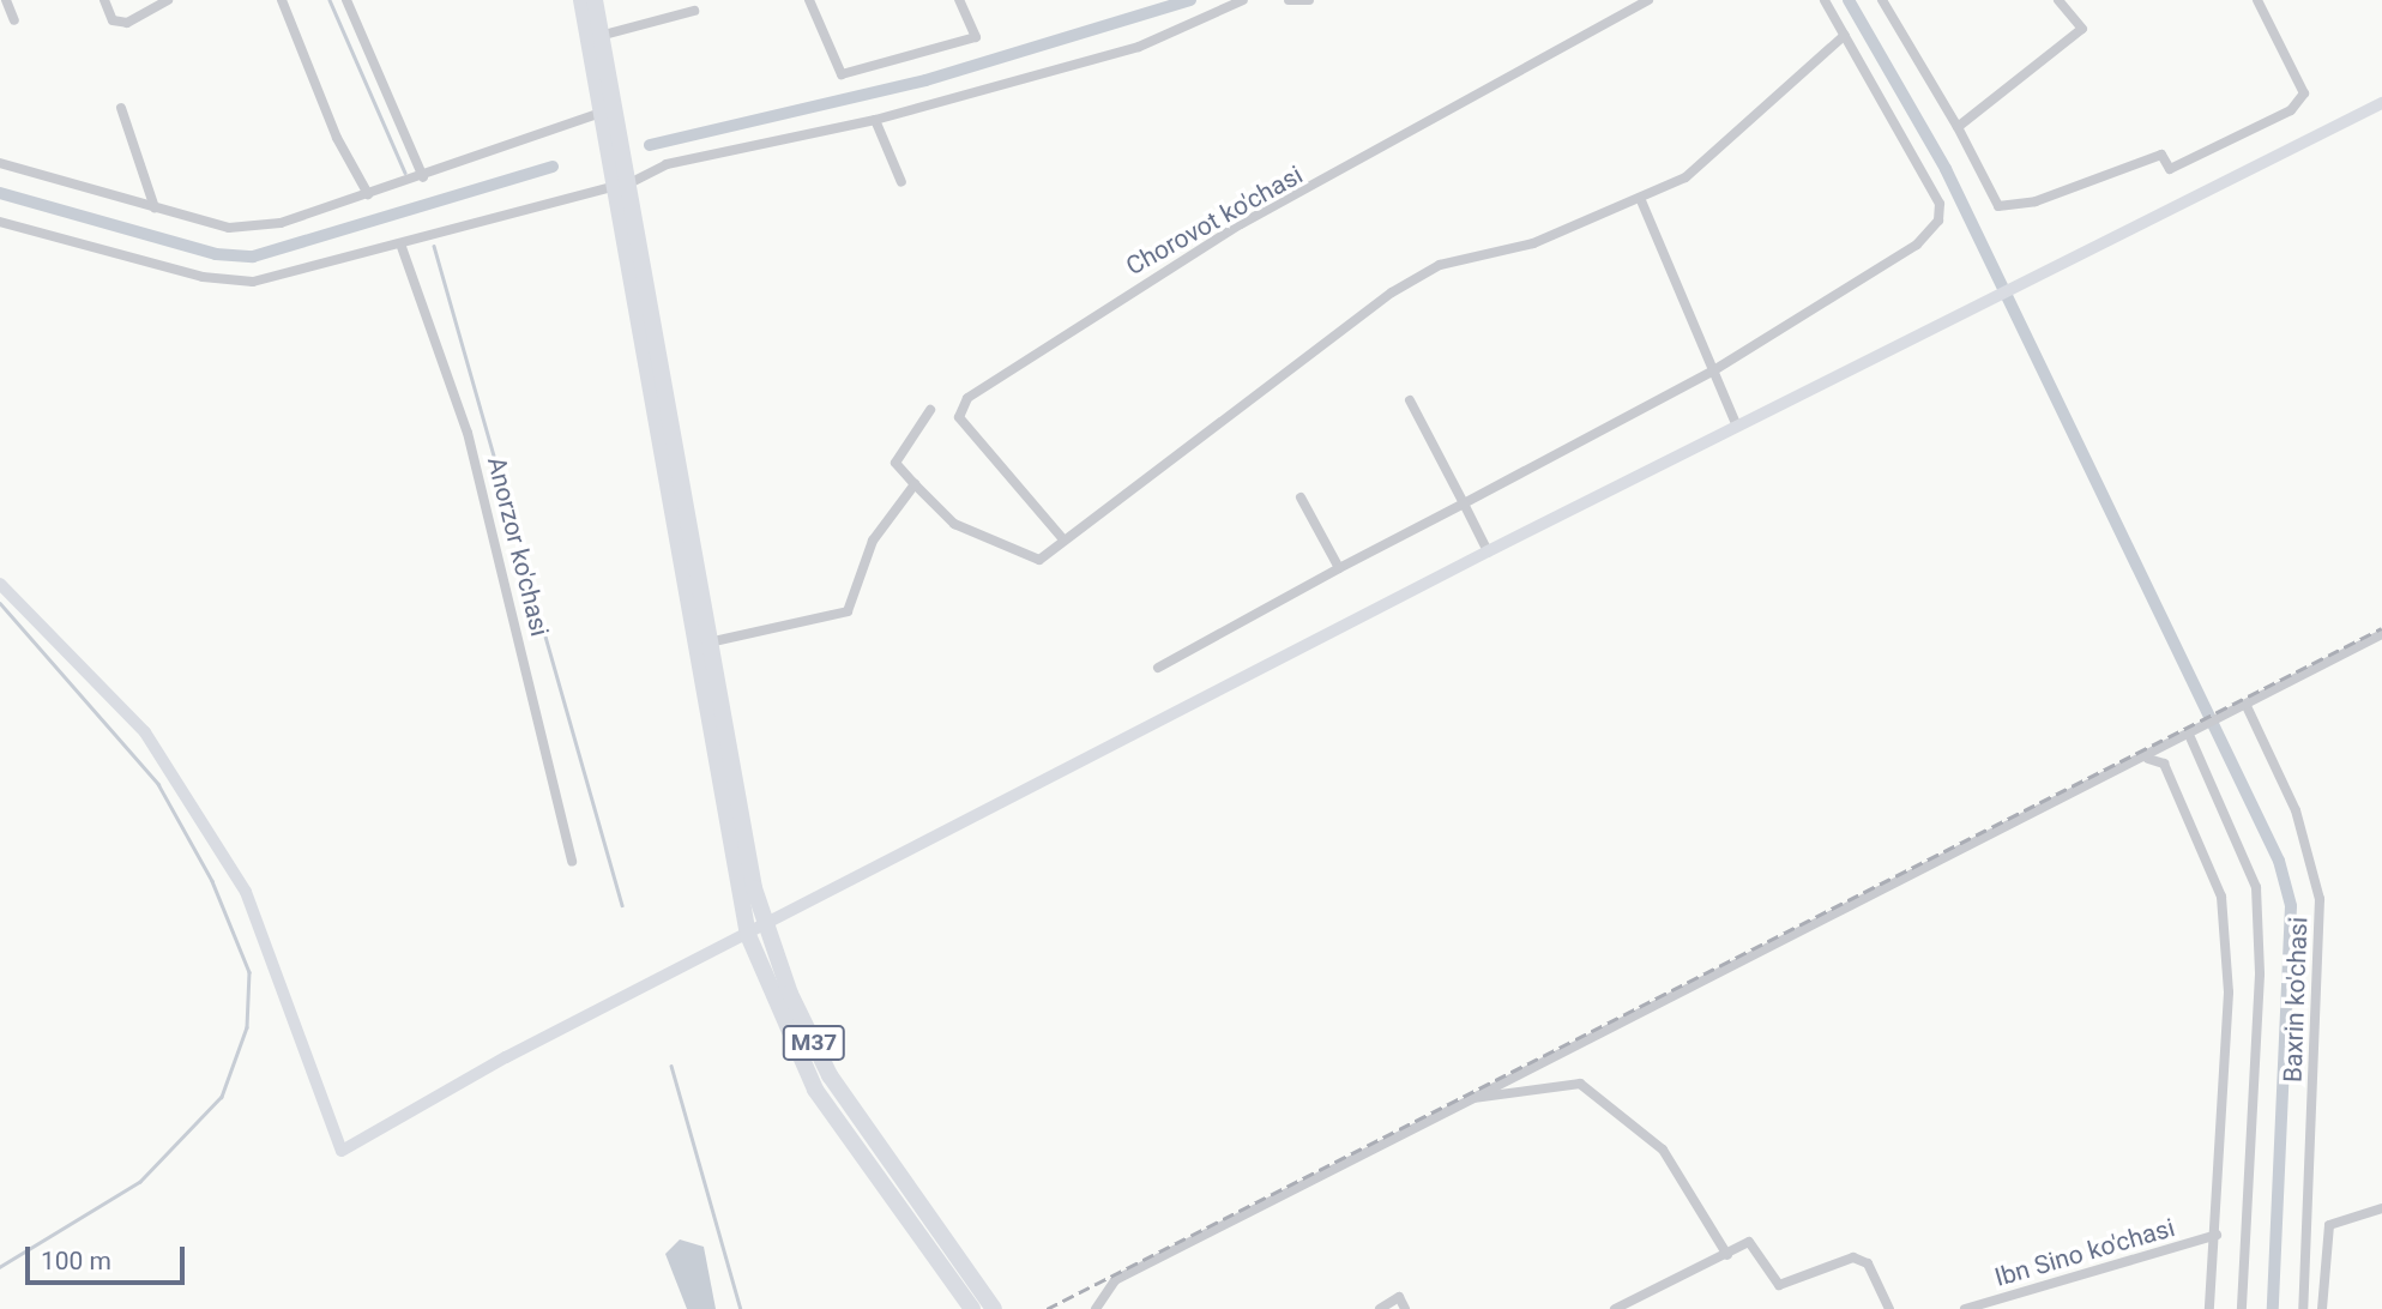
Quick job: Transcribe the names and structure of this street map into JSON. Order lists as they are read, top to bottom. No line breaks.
{"streets":{"highway":["M37"],"street":["Chorovot ko'chasi","Anorzor ko'chasi","Baxrin ko'chasi","Ibn Sino ko'chasi"]},"scale_bar":"100 m"}
